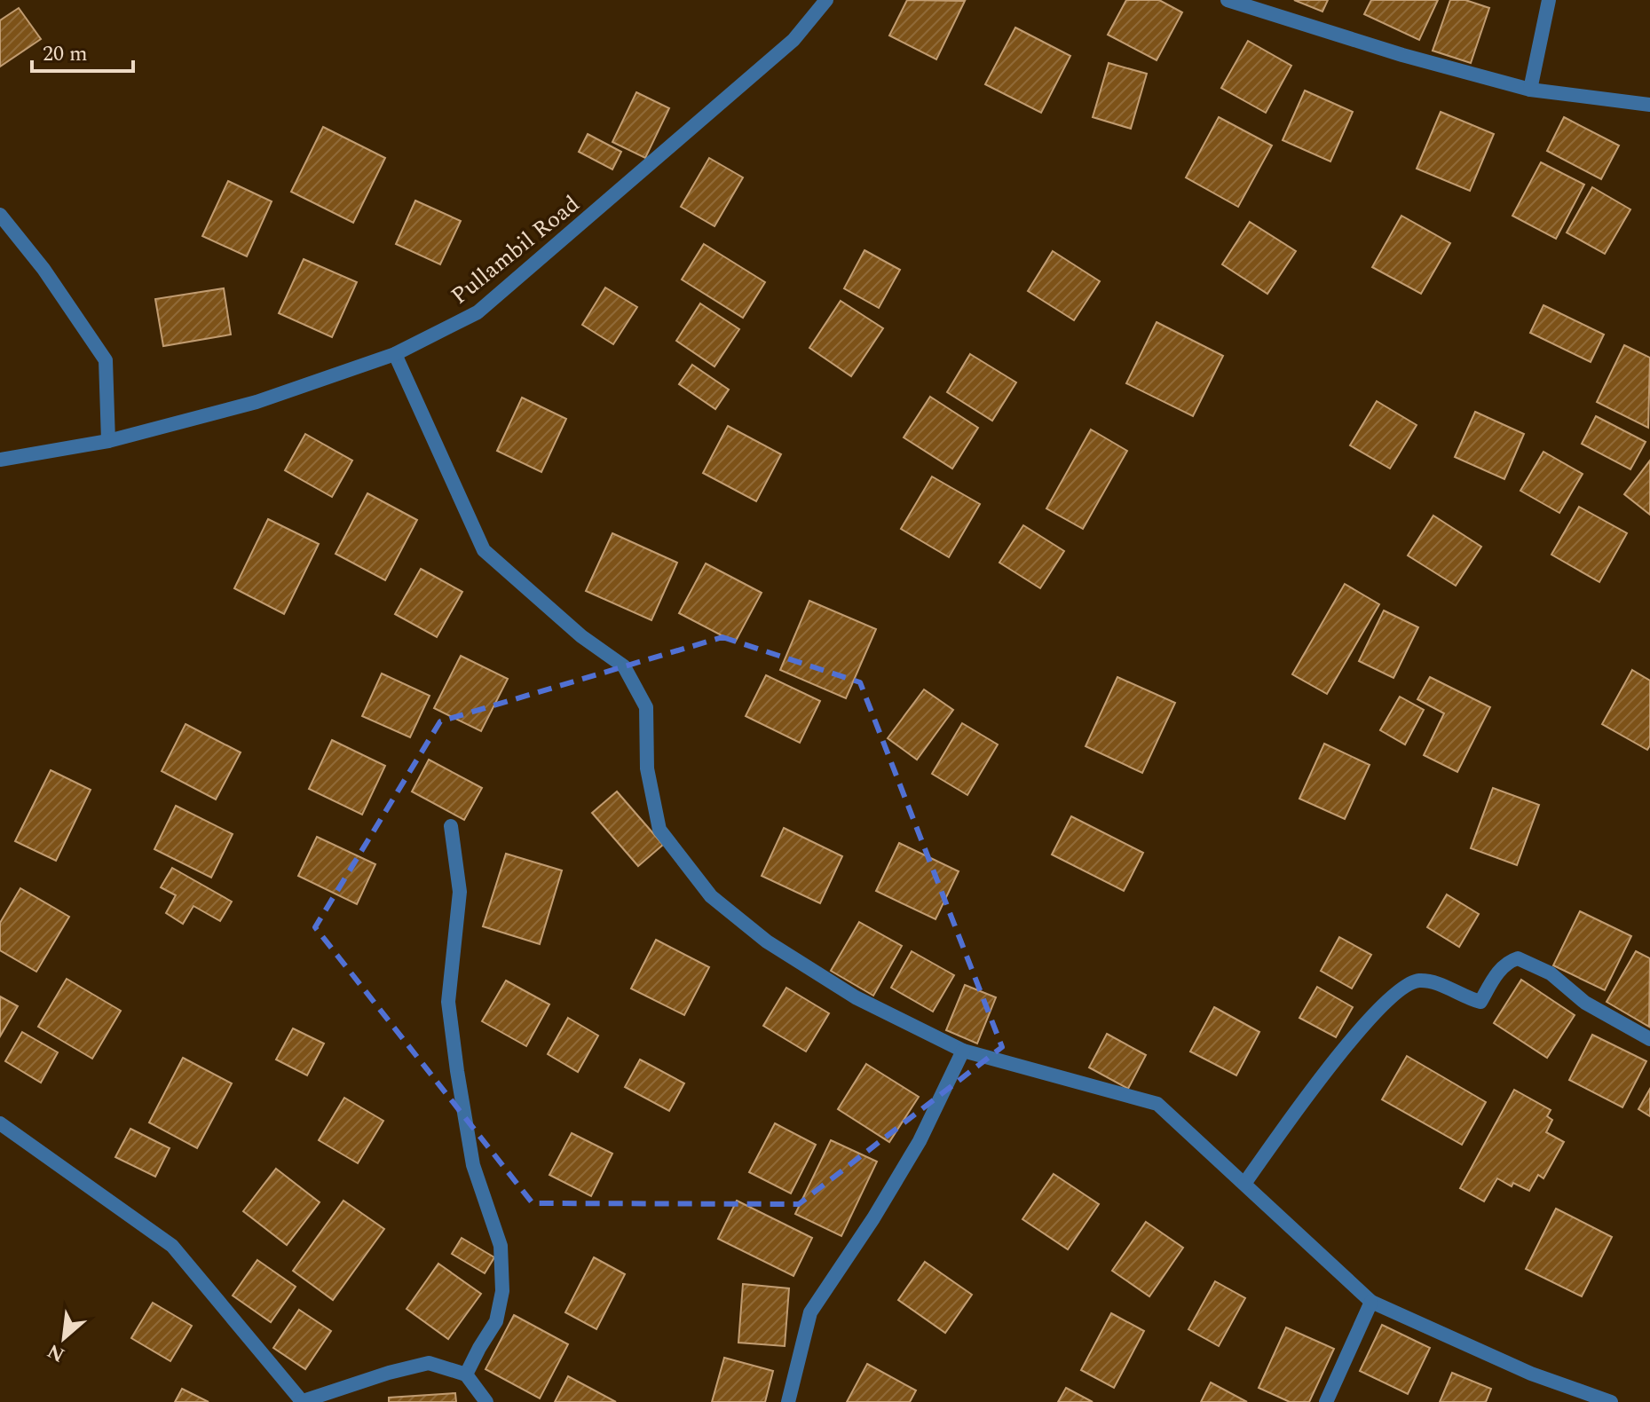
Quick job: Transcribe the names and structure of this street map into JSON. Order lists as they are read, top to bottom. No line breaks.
{"streets":{"street":["Pullambil Road"]},"scale_bar":"20 m","north":"bottom left"}
